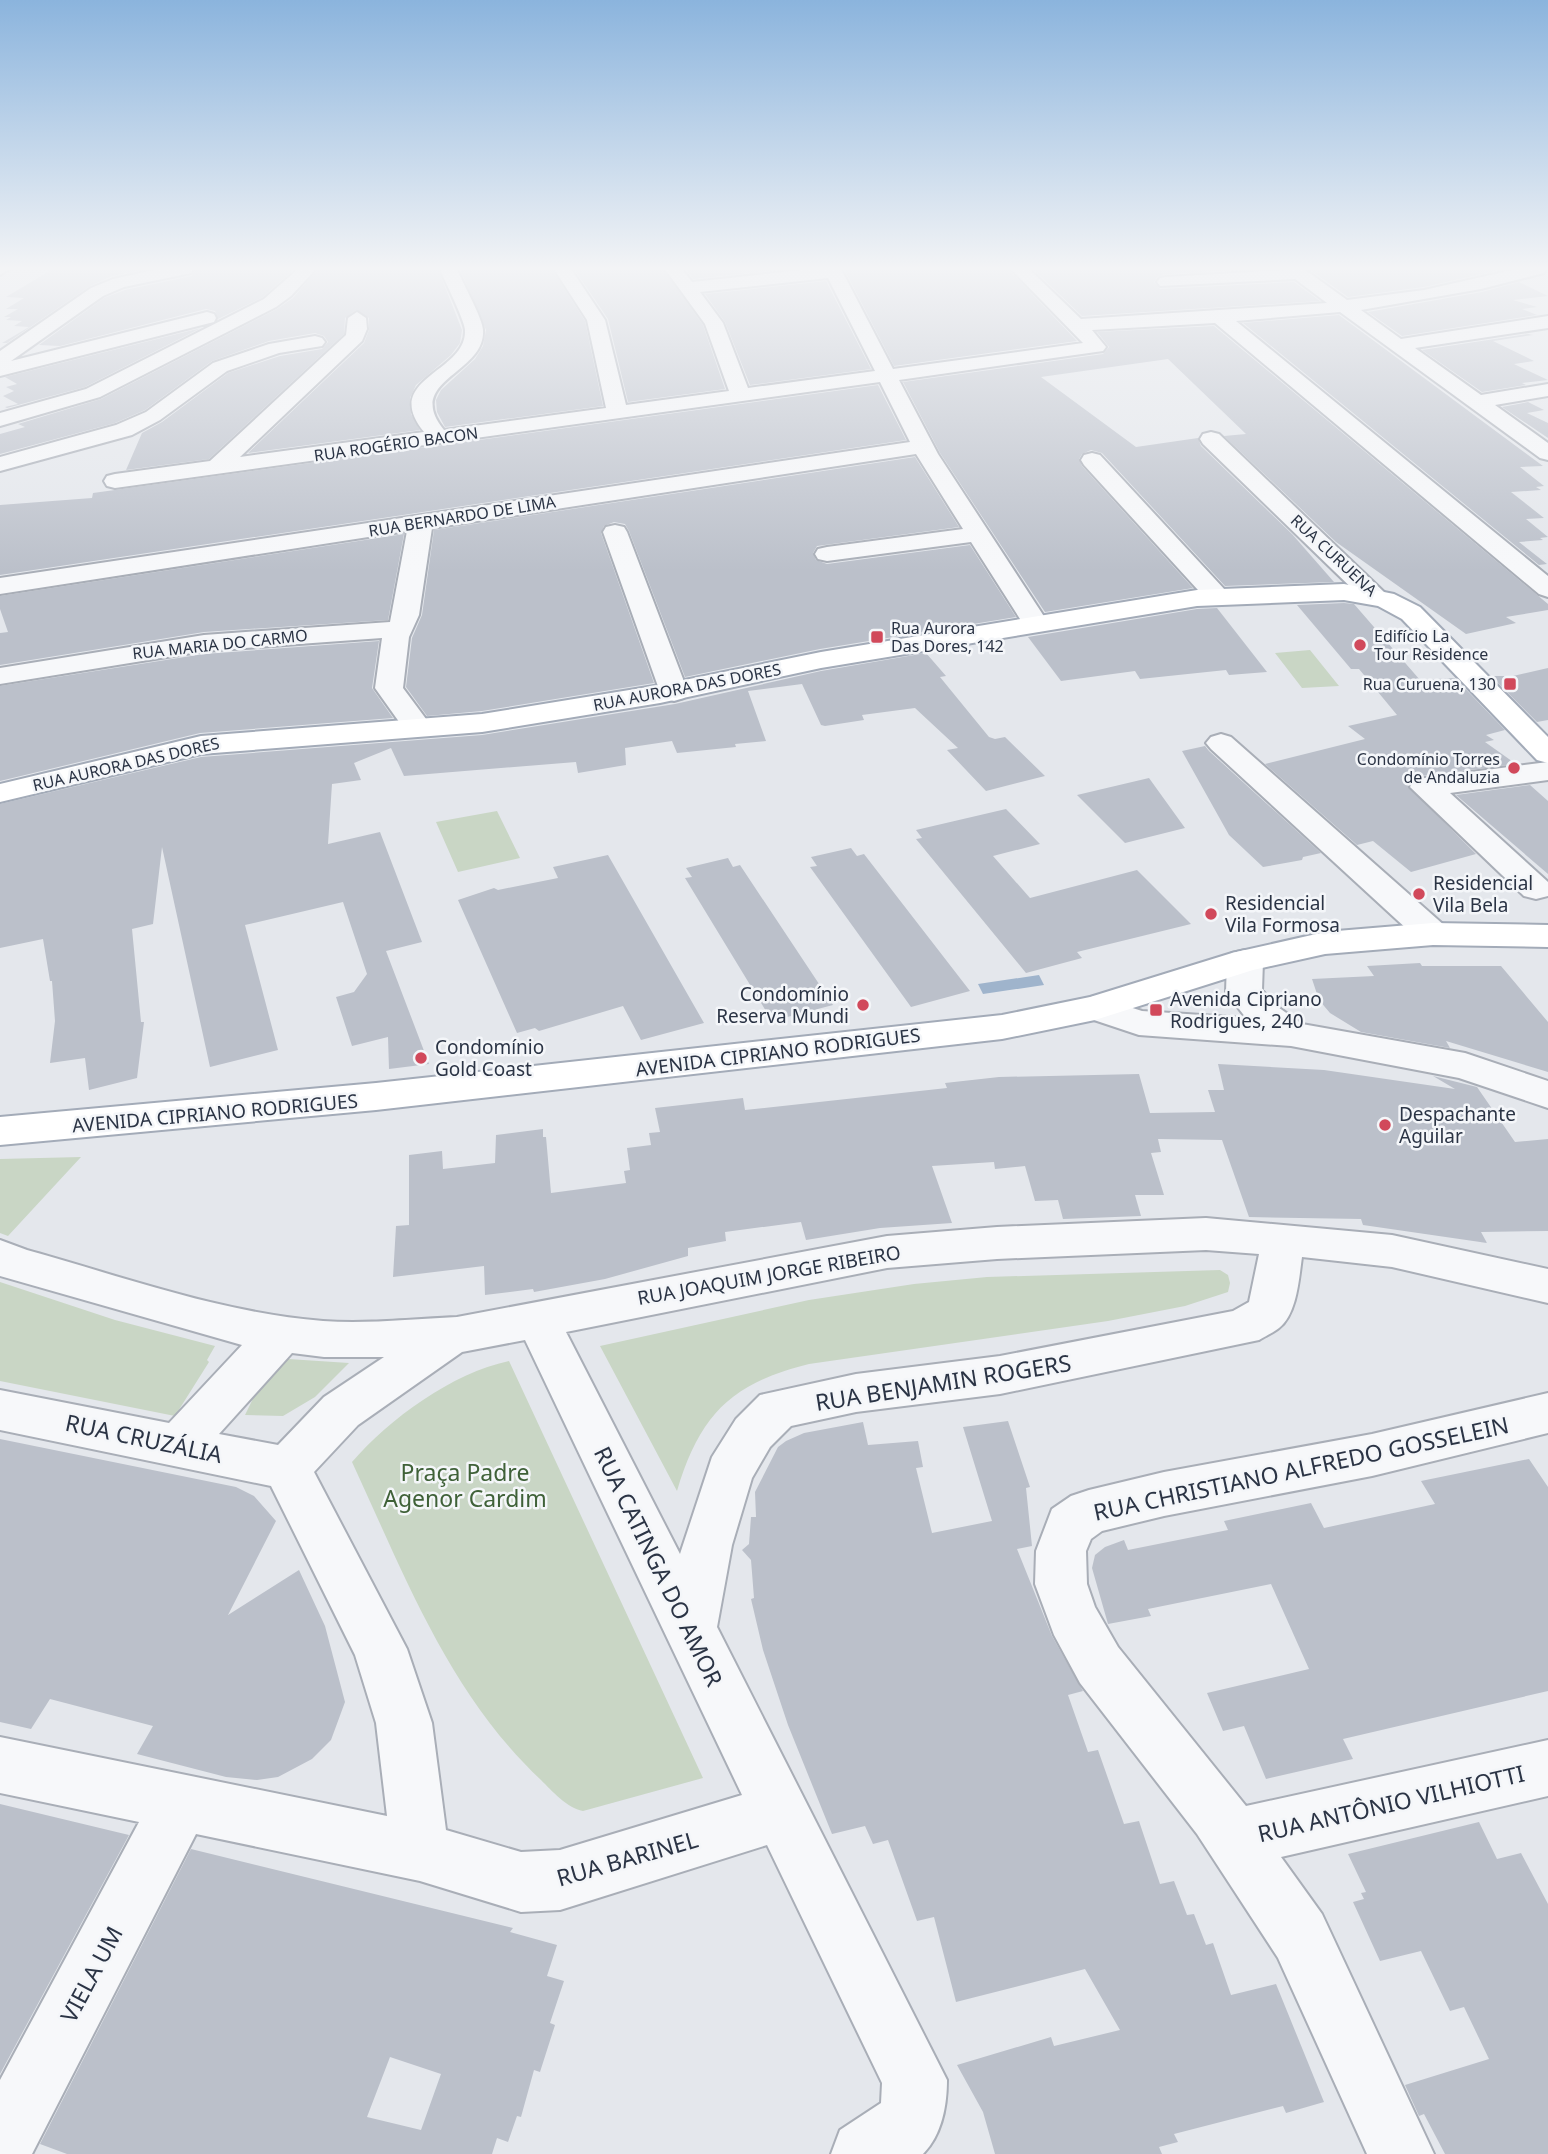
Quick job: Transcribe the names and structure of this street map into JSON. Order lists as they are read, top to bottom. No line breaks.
{"streets":{"main road":["RUA CURUENA","RUA AURORA DAS DORES","AVENIDA CIPRIANO RODRIGUES"],"street":["RUA ROGÉRIO BACON","RUA BERNARDO DE LIMA","RUA MARIA DO CARMO","RUA JOAQUIM JORGE RIBEIRO","RUA BENJAMIN ROGERS","RUA CRUZÁLIA","RUA CHRISTIANO ALFREDO GOSSELEIN","RUA CATINGA DO AMOR","RUA ANTÔNIO VILHIOTTI","RUA BARINEL","VIELA UM"]},"crossings":[["RUA CURUENA","RUA AURORA DAS DORES"],["RUA JOAQUIM JORGE RIBEIRO","RUA BENJAMIN ROGERS"],["RUA JOAQUIM JORGE RIBEIRO","RUA CATINGA DO AMOR"],["RUA BENJAMIN ROGERS","RUA CATINGA DO AMOR"],["RUA CHRISTIANO ALFREDO GOSSELEIN","RUA ANTÔNIO VILHIOTTI"],["RUA CATINGA DO AMOR","RUA BARINEL"],["RUA BARINEL","VIELA UM"]],"parks":["Praça Padre Agenor Cardim"],"places":{"transit":["Rua Aurora Das Dores, 142","Rua Curuena, 130","Avenida Cipriano Rodrigues, 240"],"other":["Edifício La Tour Residence","Condomínio Torres de Andaluzia","Residencial Vila Bela","Residencial Vila Formosa","Condomínio Reserva Mundi","Condomínio Gold Coast","Despachante Aguilar"]}}
